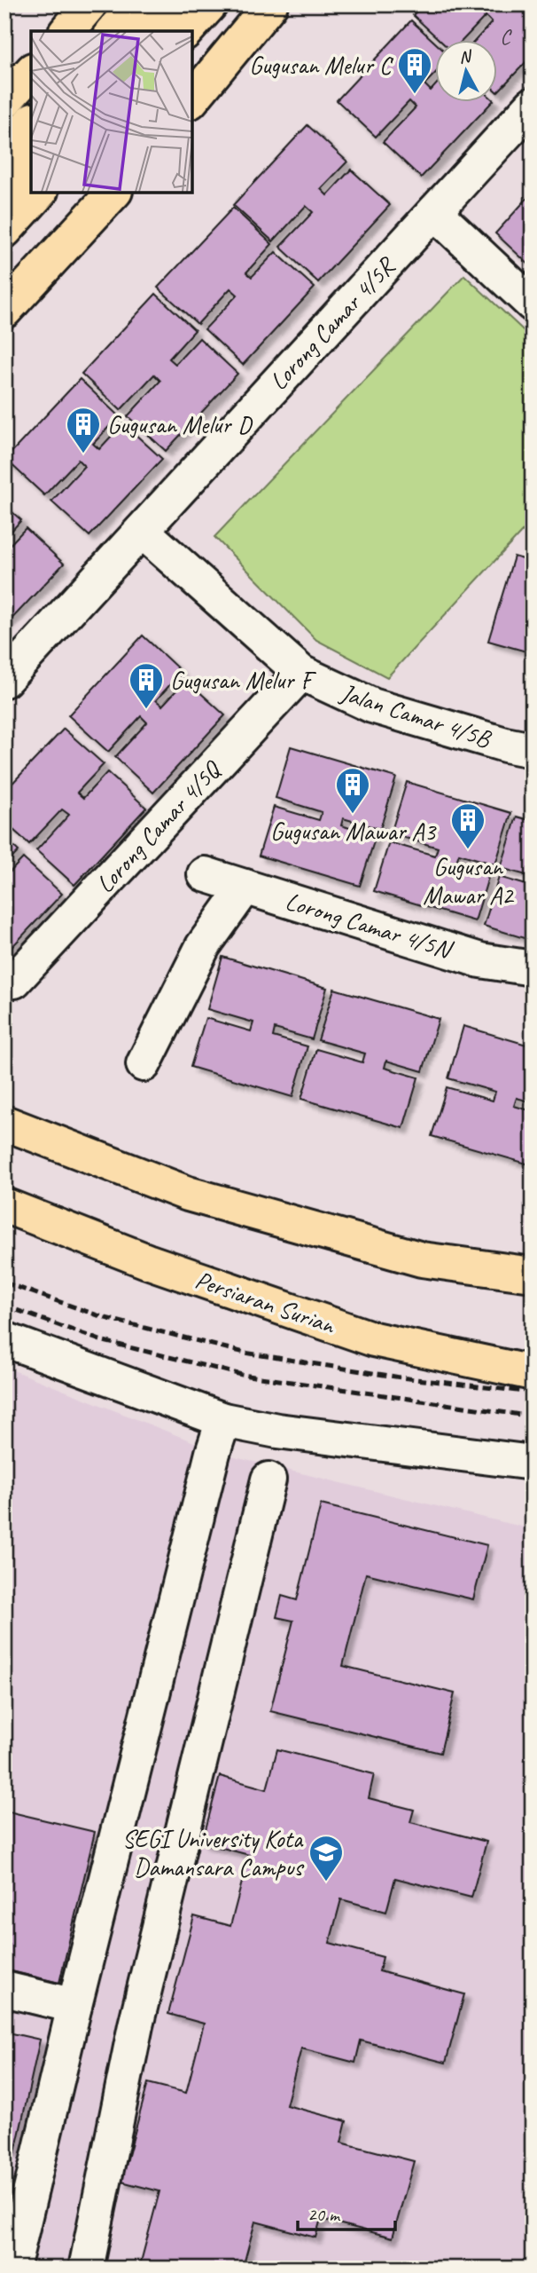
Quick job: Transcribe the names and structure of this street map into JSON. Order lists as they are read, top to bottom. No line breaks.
{"streets":{"main road":["Persiaran Surian"],"street":["Lorong Camar 4/5R","Jalan Camar 4/5B","Lorong Camar 4/5Q","Lorong Camar 4/5N"]},"crossings":[["Lorong Camar 4/5R","Jalan Camar 4/5B"],["Jalan Camar 4/5B","Lorong Camar 4/5Q"]],"places":{"building":["Gugusan Melur C","Gugusan Melur D","Gugusan Melur F","Gugusan Mawar A3","Gugusan Mawar A2"],"school or university":["SEGI University Kota Damansara Campus"]},"house_numbers":["C"],"scale_bar":"20 m","north":"top"}
